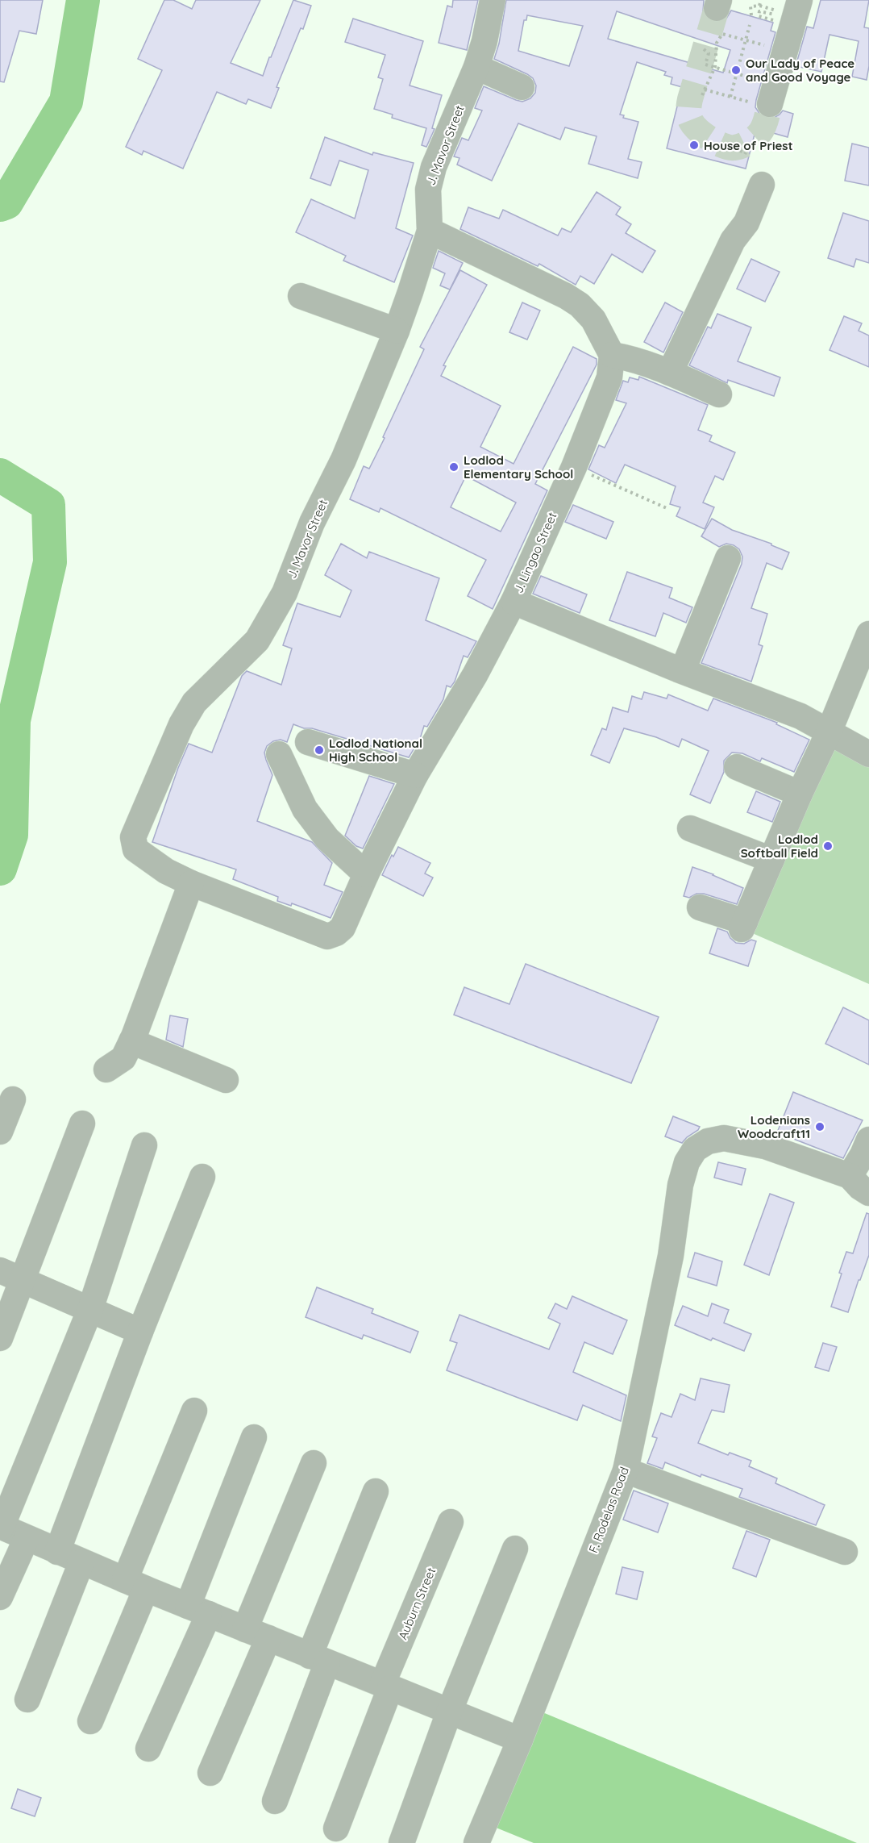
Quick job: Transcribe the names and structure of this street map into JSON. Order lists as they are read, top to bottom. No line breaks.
{"streets":{"street":["J. Mavor Street","J. Lingao Street","F. Rodelas Road","Auburn Street"]},"crossings":[["J. Mavor Street","J. Lingao Street"]],"places":["Our Lady of Peace and Good Voyage","House of Priest","Lodlod Elementary School","Lodlod National High School","Lodlod Softball Field","Lodenians Woodcraft11"]}
